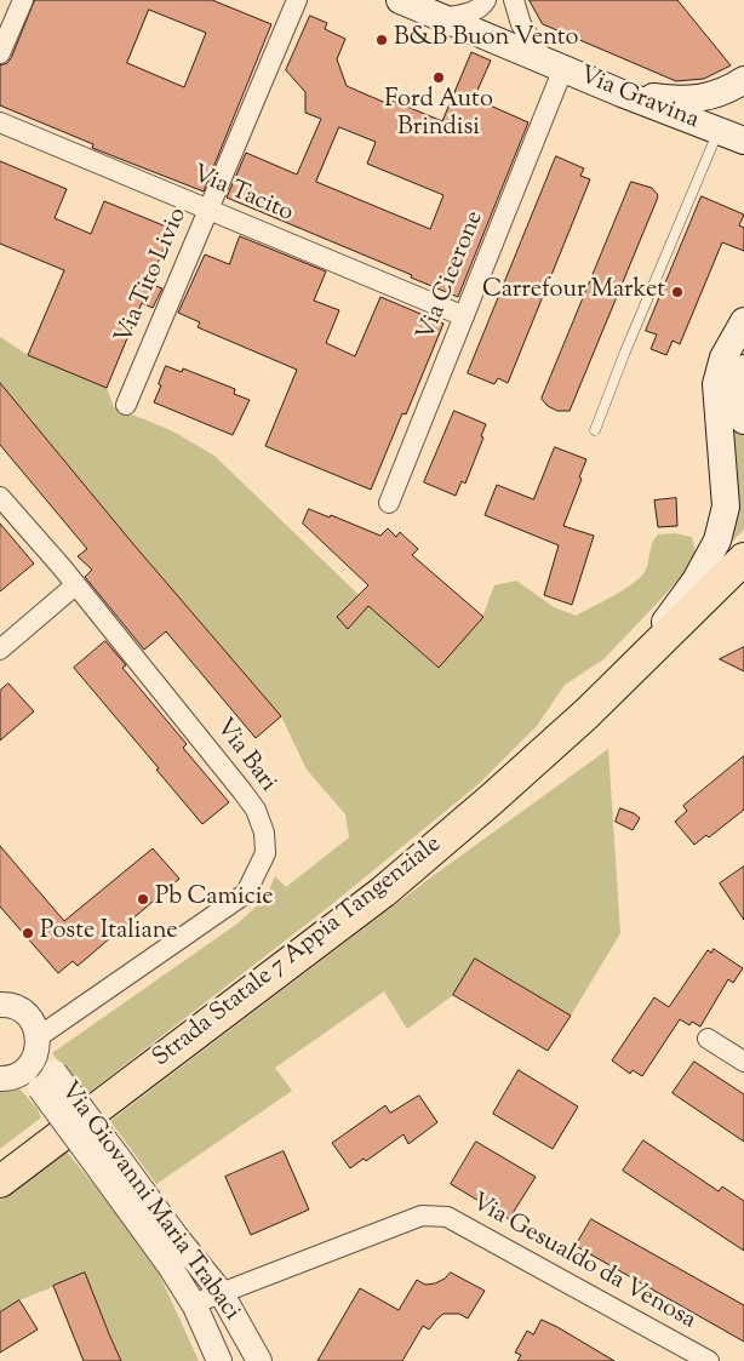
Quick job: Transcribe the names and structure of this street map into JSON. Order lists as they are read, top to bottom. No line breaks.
{"streets":{"highway":["Strada Statale 7 Appia Tangenziale"],"main road":["Via Gravina"],"street":["Via Tacito","Via Tito Livio","Via Cicerone","Via Bari","Via Giovanni Maria Trabaci","Via Gesualdo da Venosa"]},"crossings":[["Via Gravina","Via Cicerone"],["Via Tacito","Via Tito Livio"],["Via Tacito","Via Cicerone"],["Via Bari","Via Giovanni Maria Trabaci"],["Via Giovanni Maria Trabaci","Via Gesualdo da Venosa"]],"places":["B&B Buon Vento","Ford Auto Brindisi","Carrefour Market","Pb Camicie","Poste Italiane"]}
